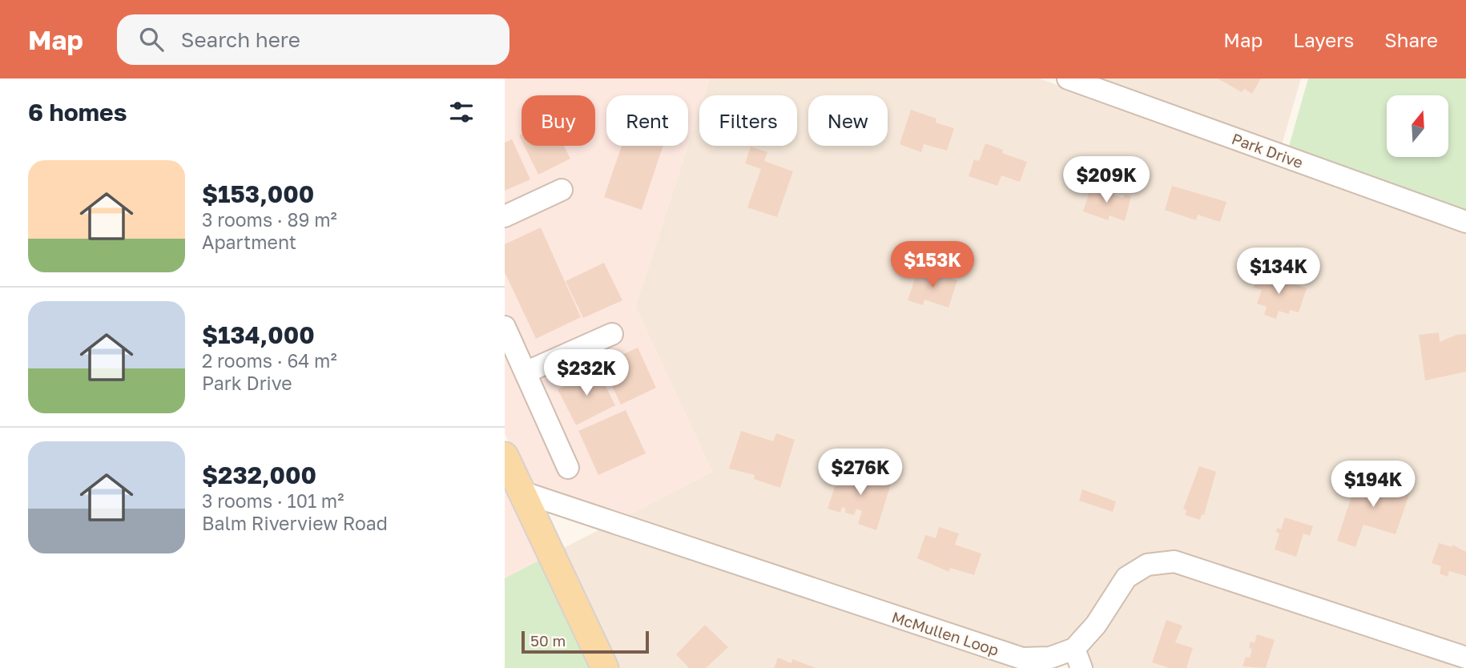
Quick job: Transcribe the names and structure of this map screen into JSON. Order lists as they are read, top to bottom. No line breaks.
{"streets":{"street":["Park Drive","McMullen Loop"]},"scale_bar":"50 m","north":"top","page":{"header":"Map","search":"Search here","nav":["Map","Layers","Share"],"heading":"6 homes","chip":["Buy","Rent","Filters","New"],"list":[{"name":"$153,000","note":"3 rooms · 89 m² · Apartment"},{"name":"$134,000","note":"2 rooms · 64 m² · Park Drive"},{"name":"$232,000","note":"3 rooms · 101 m² · Balm Riverview Road"}],"price":["$209K","$153K","$134K","$232K","$276K","$194K"],"scale":"50 m"}}
